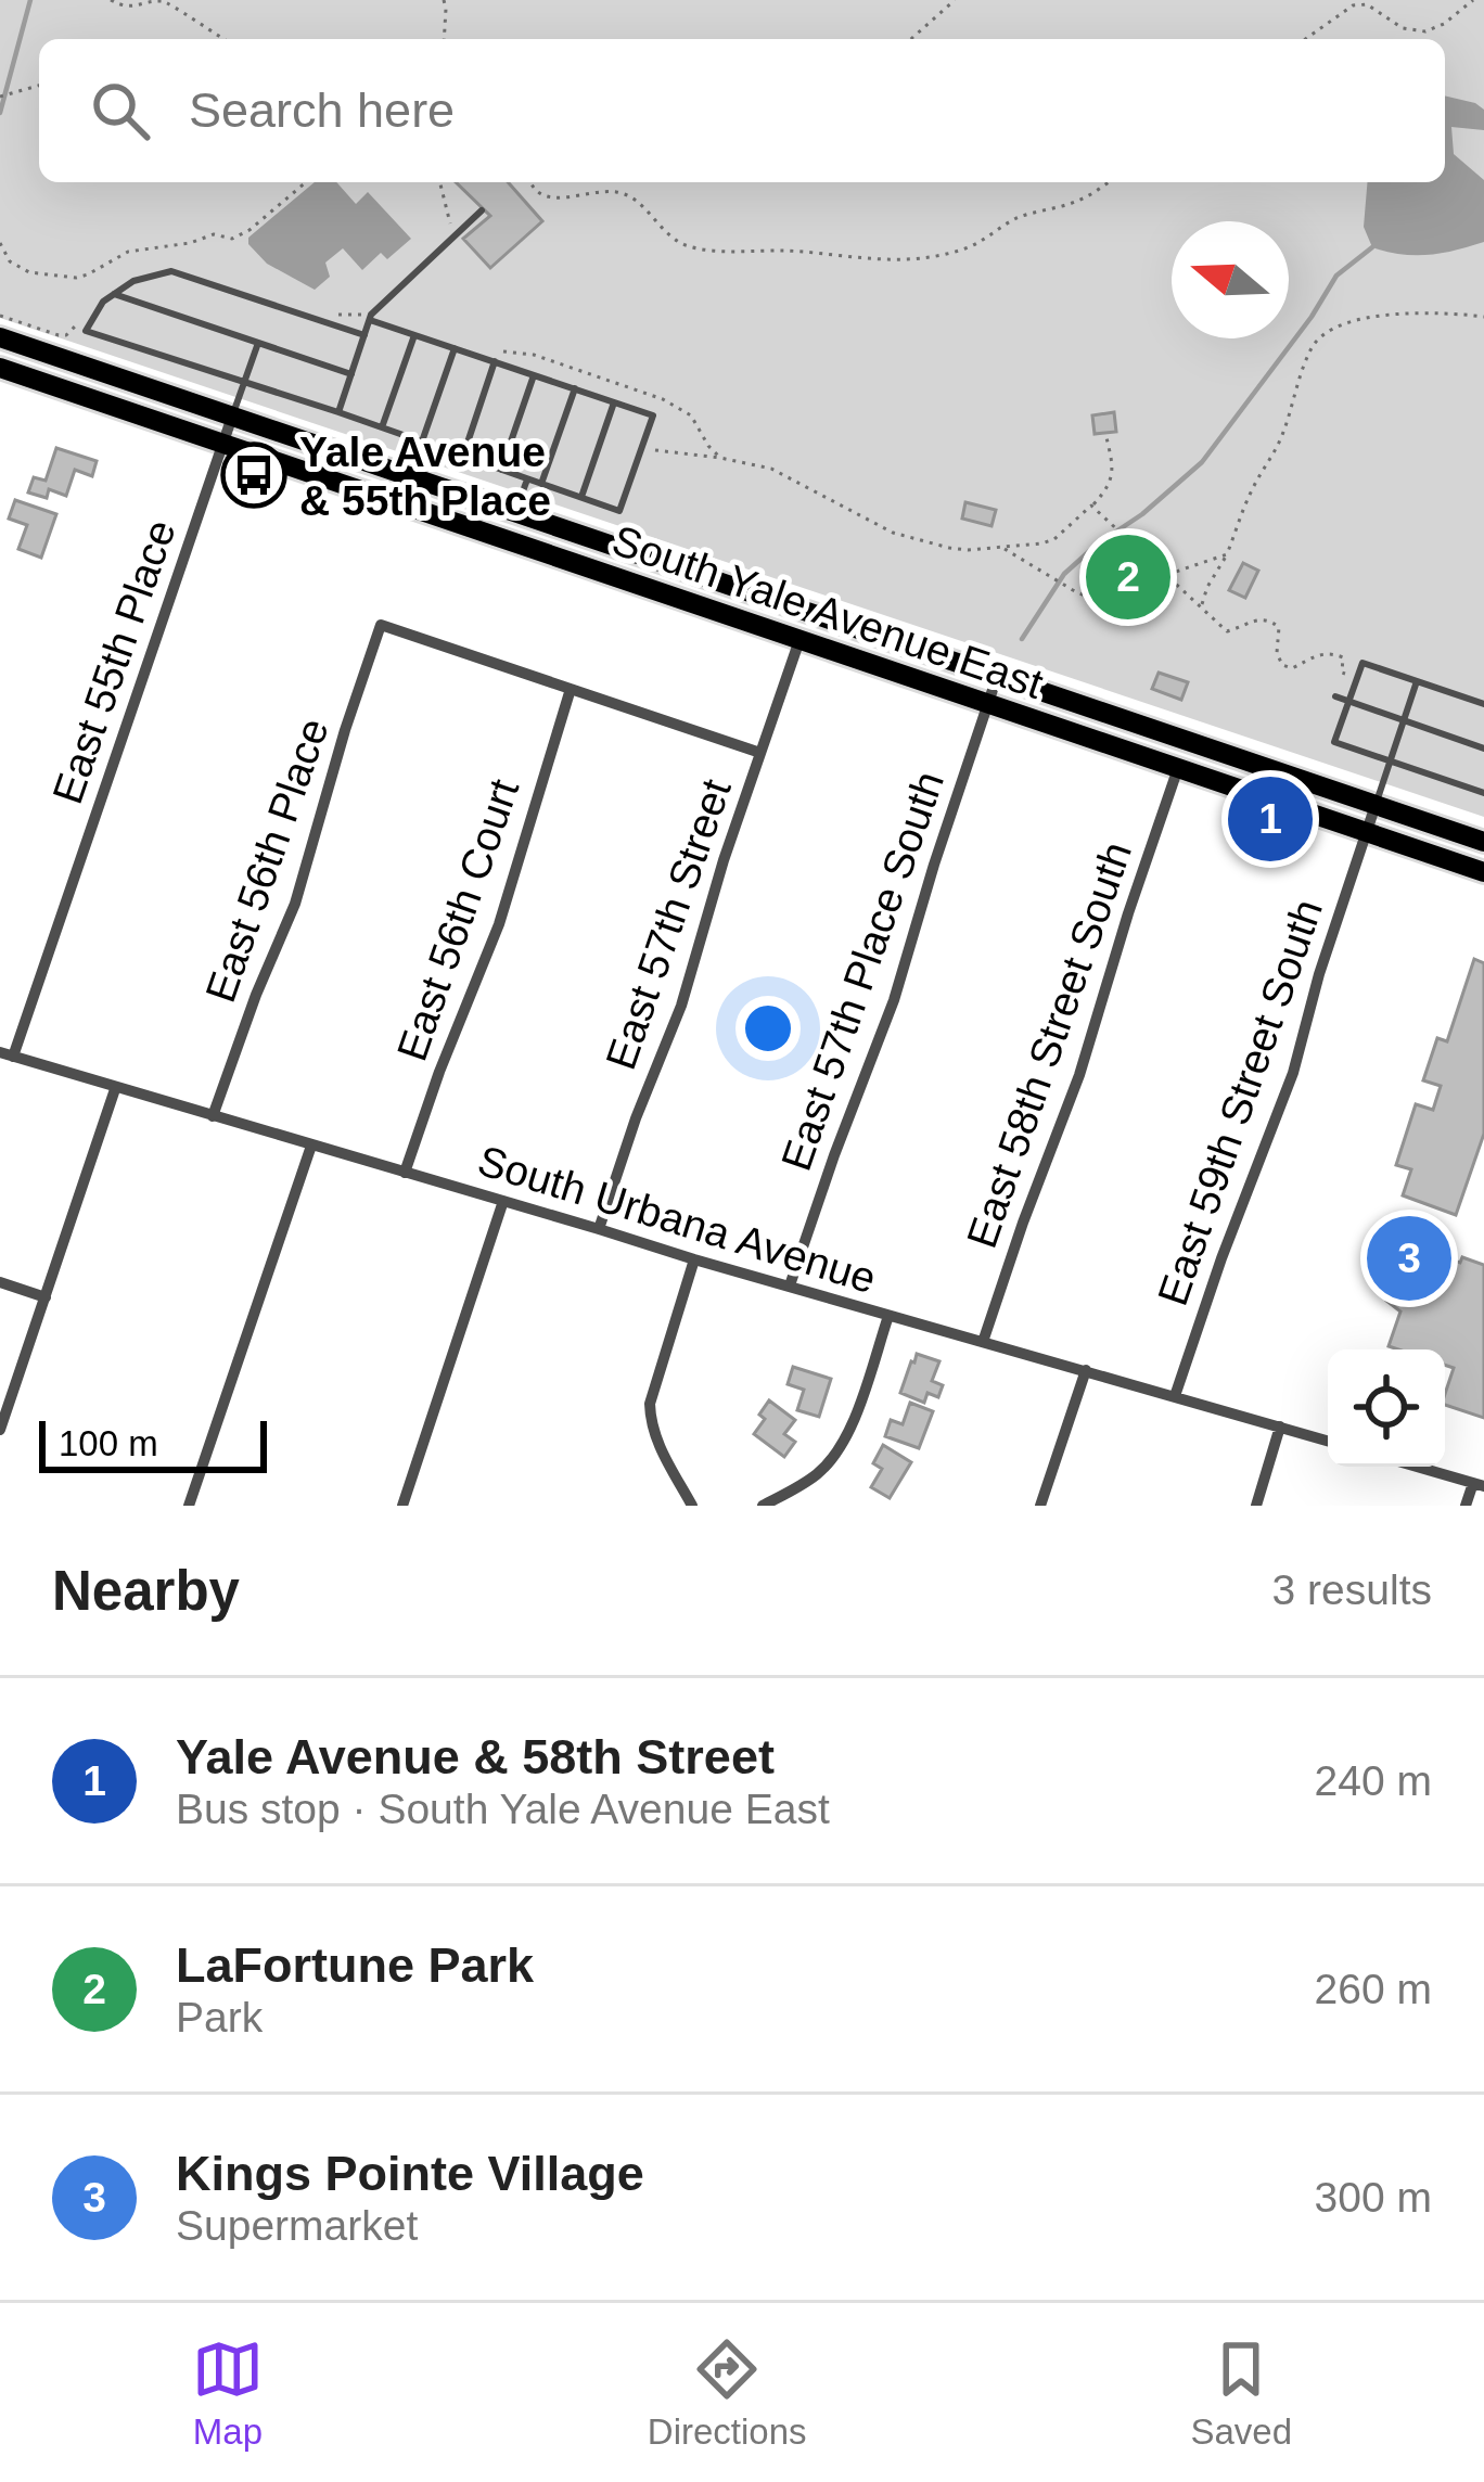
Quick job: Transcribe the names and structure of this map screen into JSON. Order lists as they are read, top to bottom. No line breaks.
{"streets":{"main road":["South Yale Avenue East"],"street":["East 55th Place","East 56th Place","East 56th Court","East 57th Street","East 57th Place South","East 58th Street South","East 59th Street South","South Urbana Avenue"]},"crossings":[["South Yale Avenue East","East 55th Place"],["South Yale Avenue East","East 57th Street"],["South Yale Avenue East","East 57th Place South"],["South Yale Avenue East","East 58th Street South"],["South Yale Avenue East","East 59th Street South"],["East 55th Place","South Urbana Avenue"],["East 56th Place","East 56th Court"],["East 56th Place","South Urbana Avenue"],["East 56th Court","South Urbana Avenue"],["East 57th Street","South Urbana Avenue"],["East 57th Place South","South Urbana Avenue"],["East 58th Street South","South Urbana Avenue"],["East 59th Street South","South Urbana Avenue"]],"places":{"bus stop":["Yale Avenue & 55th Place"]},"scale_bar":"100 m","north":"left","page":{"search":"Search here","pins":["2","1","3"],"scale":"100 m","heading":["Nearby","3 results"],"list":[{"mark":"1","name":"Yale Avenue & 58th Street","note":"Bus stop · South Yale Avenue East","value":"240 m"},{"mark":"2","name":"LaFortune Park","note":"Park","value":"260 m"},{"mark":"3","name":"Kings Pointe Village","note":"Supermarket","value":"300 m"}],"nav":["Map","Directions","Saved"]}}
